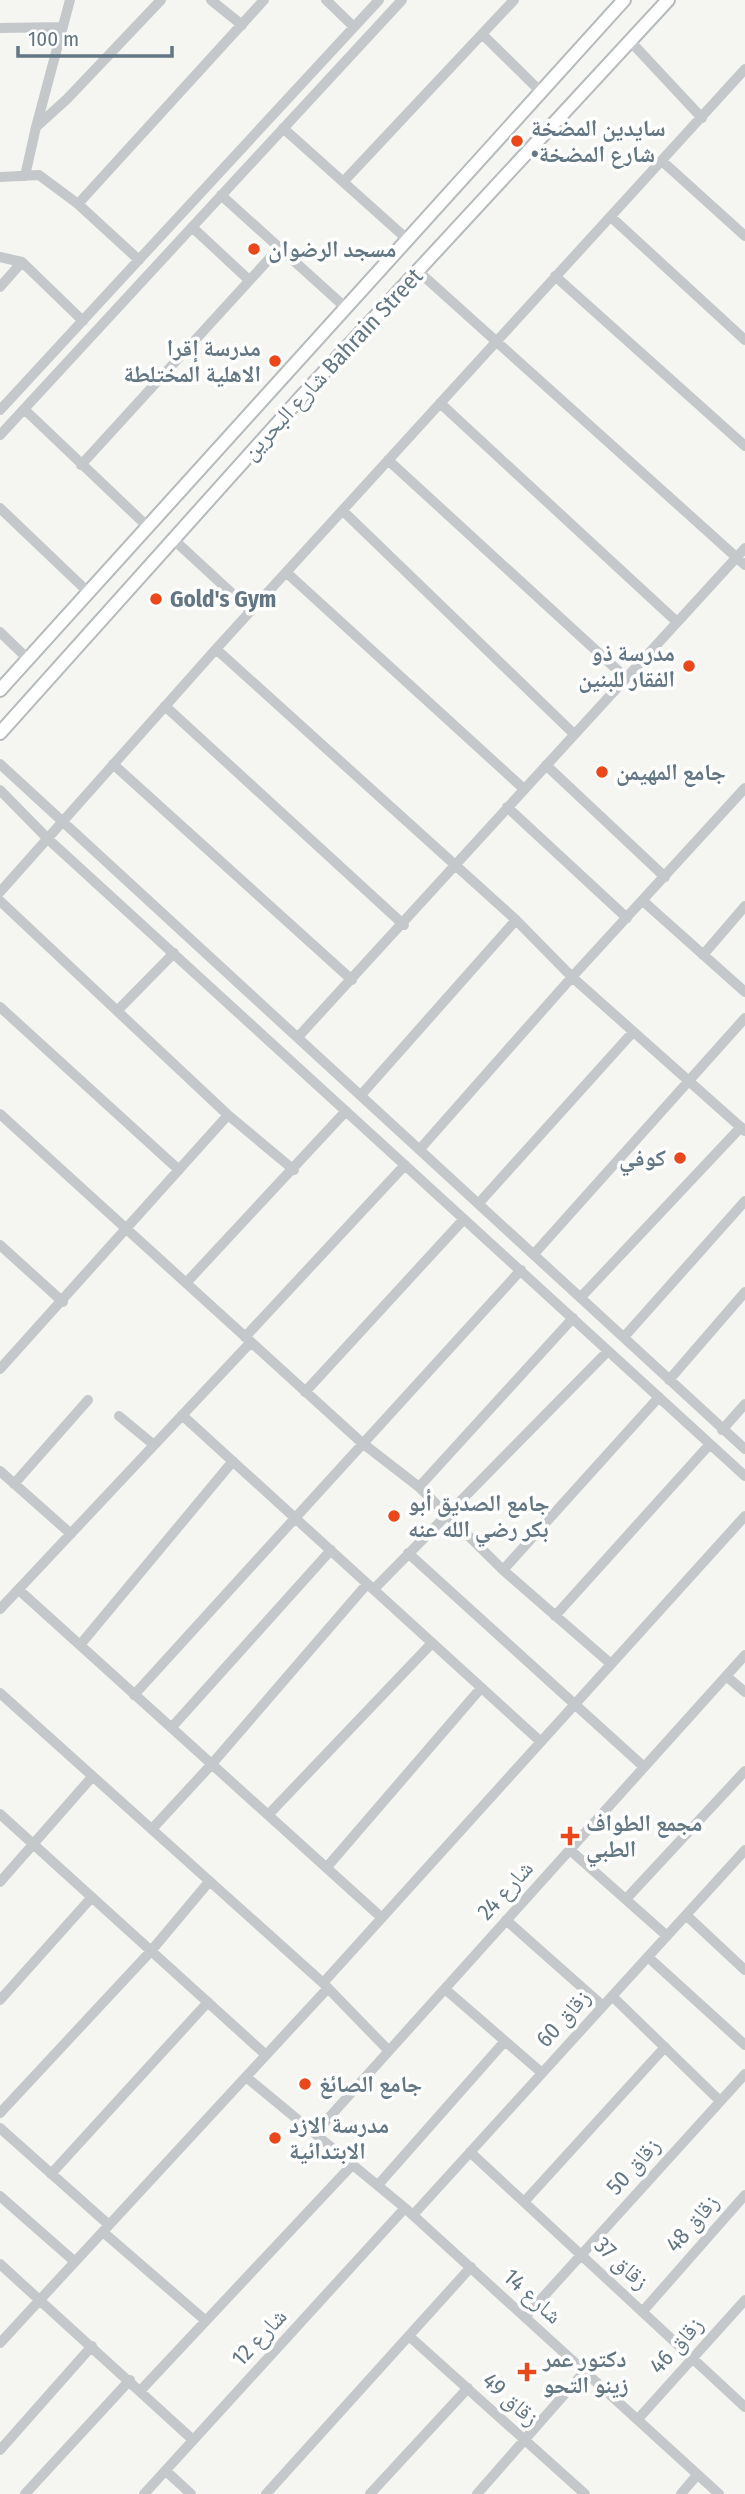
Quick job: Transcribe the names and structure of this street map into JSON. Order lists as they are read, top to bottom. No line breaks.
{"streets":{"main road":["شارع البحرين Bahrain Street"],"street":["شارع 24","زقاق 60","زقاق 50","زقاق 48","زقاق 37","شارع 14","شارع 12","زقاق 46","زقاق 49"]},"crossings":[["شارع 24","شارع 14"],["زقاق 60","زقاق 37"],["زقاق 60","شارع 14"],["زقاق 60","شارع 12"],["زقاق 50","زقاق 37"],["زقاق 50","شارع 14"],["زقاق 48","زقاق 37"],["زقاق 37","زقاق 46"],["شارع 14","شارع 12"],["شارع 14","زقاق 46"]],"places":{"other":["سايدين المضخة •شارع المضخة","مسجد الرضوان","مدرسة إقرا الاهلية المختلطة","Gold's Gym","مدرسة ذو الفقار للبنين","جامع المهيمن","كوفي","جامع الصديق أبو بكر رضي الله عنه","جامع الصائغ","مدرسة الازد الابتدائية"],"health":["مجمع الطواف الطبي","دكتور عمر زينو التحو"]},"scale_bar":"100 m"}
